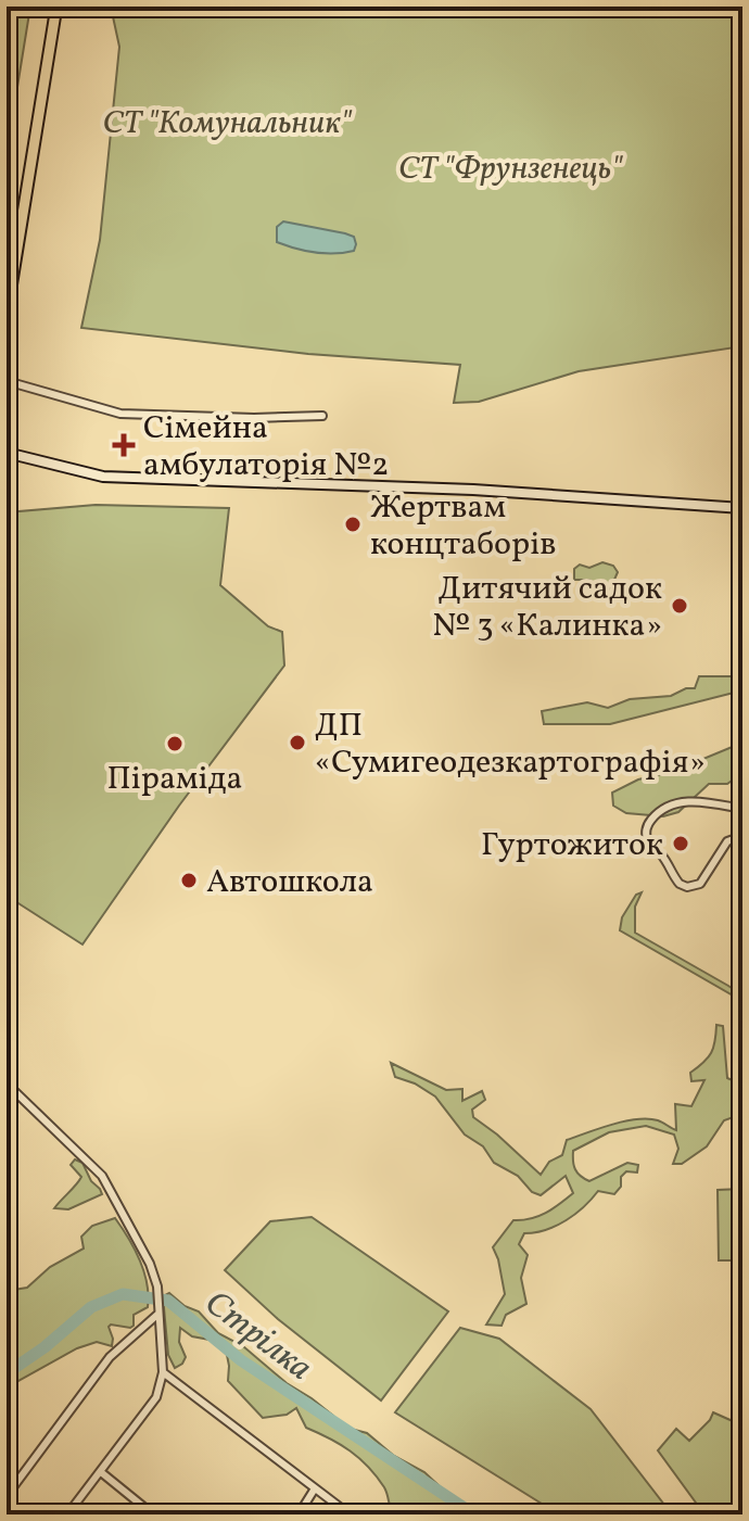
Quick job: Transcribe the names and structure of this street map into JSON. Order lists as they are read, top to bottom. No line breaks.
{"water":["Стрілка"],"parks":["СТ \"Комунальник\"","СТ \"Фрунзенець\""],"places":{"health":["Сімейна амбулаторія №2"],"other":["Жертвам концтаборів","Дитячий садок № 3 «Калинка»","ДП «Сумигеодезкартографія»","Піраміда","Гуртожиток","Автошкола"]}}
